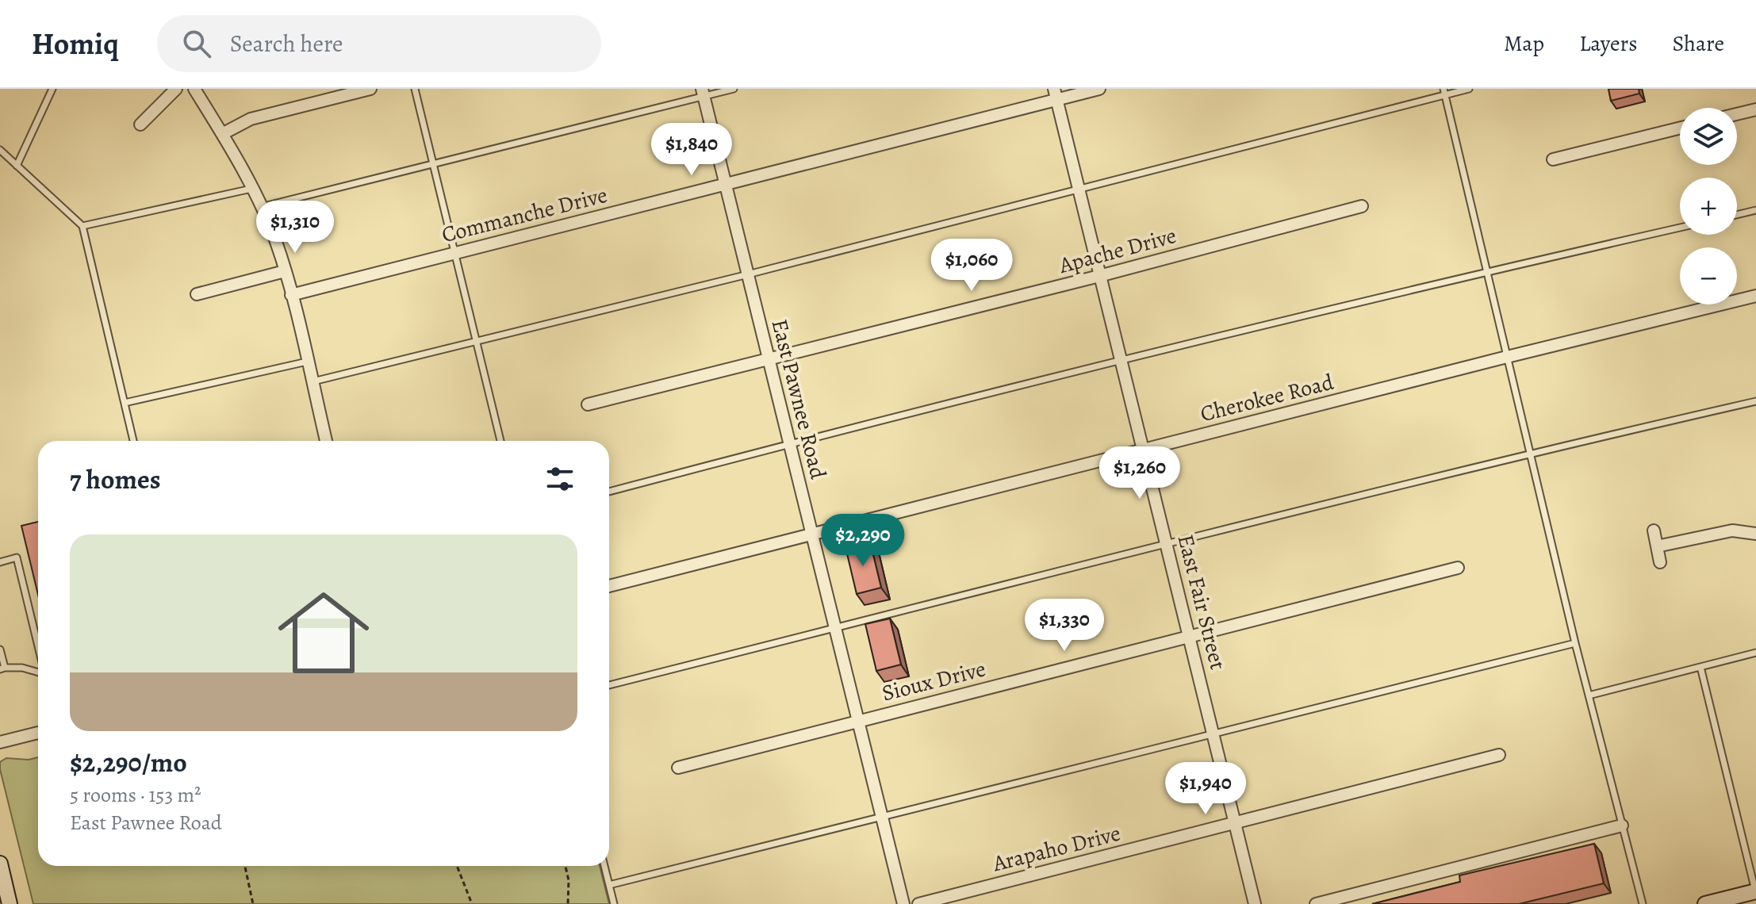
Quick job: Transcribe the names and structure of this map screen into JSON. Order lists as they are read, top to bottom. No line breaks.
{"streets":{"street":["Commanche Drive","Apache Drive","Cherokee Road","East Pawnee Road","East Fair Street","Sioux Drive","Arapaho Drive"]},"crossings":[["Commanche Drive","East Pawnee Road"],["Commanche Drive","East Fair Street"],["Apache Drive","East Pawnee Road"],["Apache Drive","East Fair Street"],["Cherokee Road","East Pawnee Road"],["Cherokee Road","East Fair Street"],["East Pawnee Road","Sioux Drive"],["East Fair Street","Sioux Drive"],["East Fair Street","Arapaho Drive"]],"page":{"header":"Homiq","search":"Search here","nav":["Map","Layers","Share"],"map_buttons":["+","−"],"price":["$1,840","$1,310","$1,060","$1,260","$2,290","$1,330","$1,940"],"heading":"7 homes","list":[{"name":"$2,290/mo","note":"5 rooms · 153 m² · East Pawnee Road"}]}}
